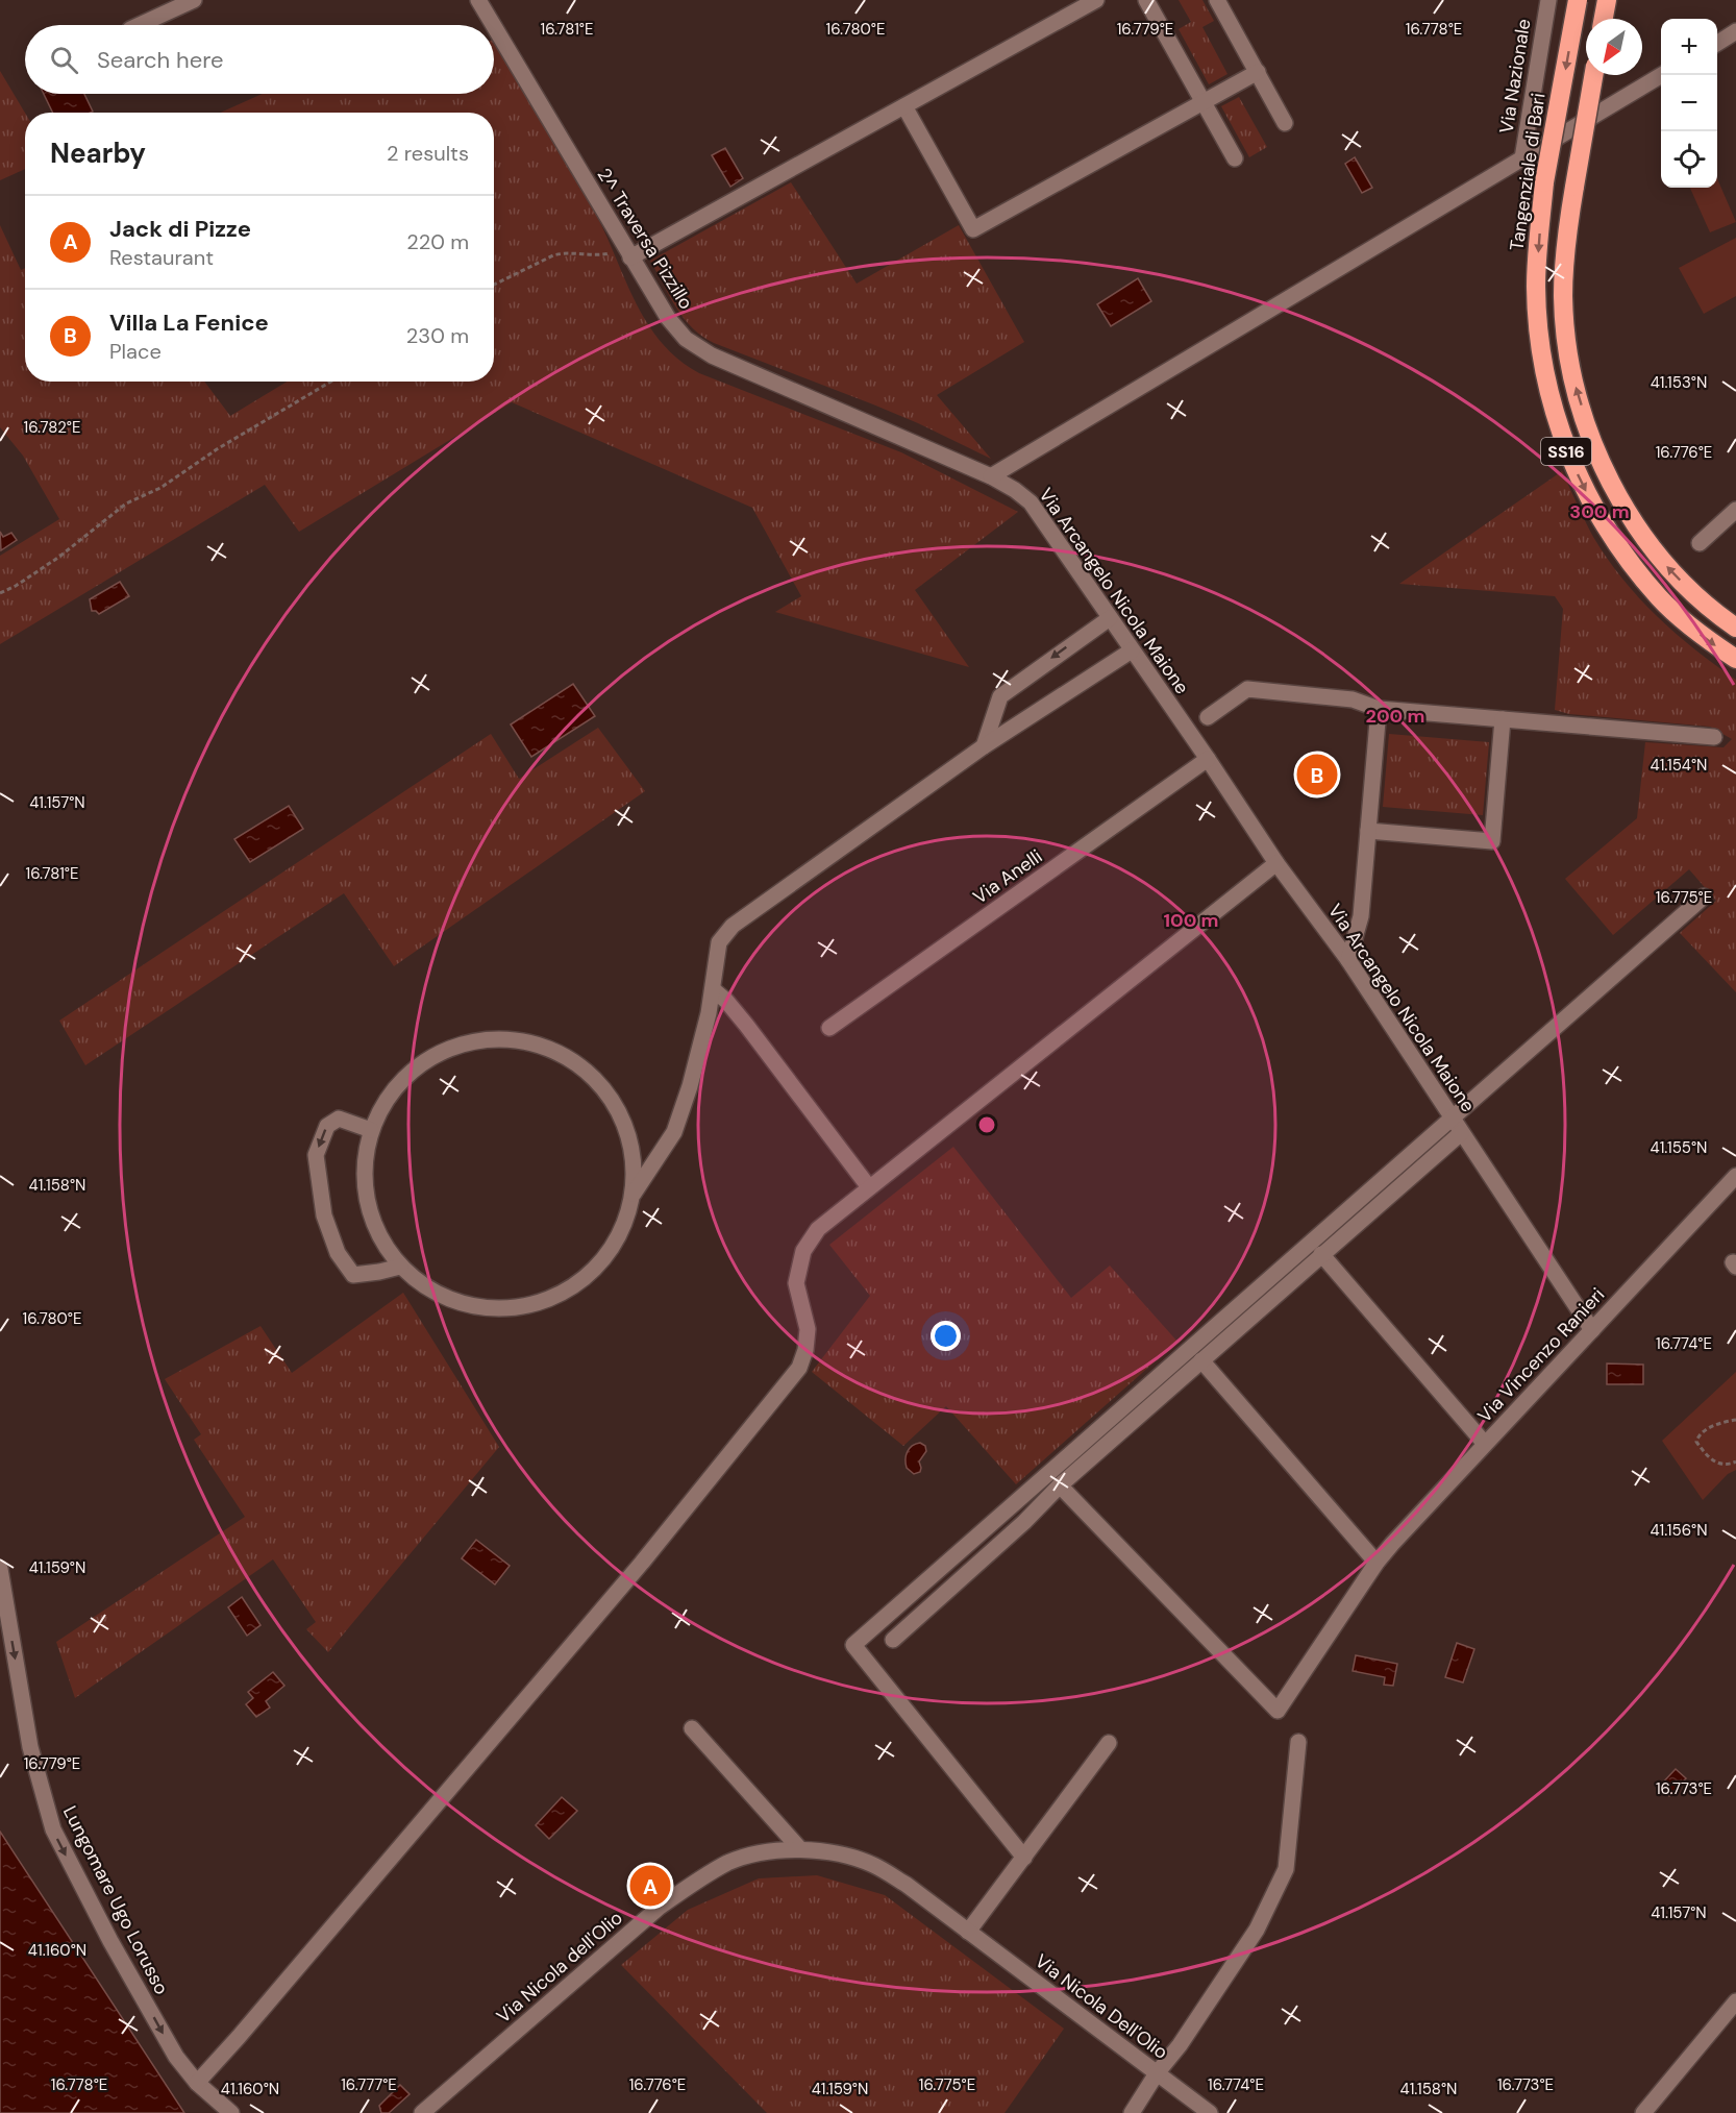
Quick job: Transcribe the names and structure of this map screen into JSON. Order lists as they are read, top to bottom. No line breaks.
{"streets":{"highway":["Tangenziale di Bari","SS16"],"street":["Via Nazionale","2^ Traversa Pizzillo","Via Arcangelo Nicola Maione","Via Anelli","Via Vincenzo Ranieri","Lungomare Ugo Lorusso","Via Nicola dell'Olio","Via Nicola Dell'Olio"]},"crossings":[["2^ Traversa Pizzillo","Via Arcangelo Nicola Maione"],["Via Arcangelo Nicola Maione","Via Anelli"],["Via Arcangelo Nicola Maione","Via Vincenzo Ranieri"],["Via Nicola dell'Olio","Via Nicola Dell'Olio"]],"one_way":["Lungomare Ugo Lorusso"],"north":"bottom left","page":{"map_buttons":["+","−"],"search":"Search here","heading":["Nearby","2 results"],"list":[{"mark":"A","name":"Jack di Pizze","note":"Restaurant","value":"220 m"},{"mark":"B","name":"Villa La Fenice","note":"Place","value":"230 m"}],"pins":["B","A"]},"coordinates":["16.778°E","16.781°E","16.780°E","16.779°E","41.153°N","16.782°E","16.776°E","41.154°N","41.157°N","16.775°E","41.155°N","41.158°N","16.774°E","41.156°N","41.159°N","16.773°E","41.160°N","16.777°E"],"rings":["300 m","200 m","100 m"]}
